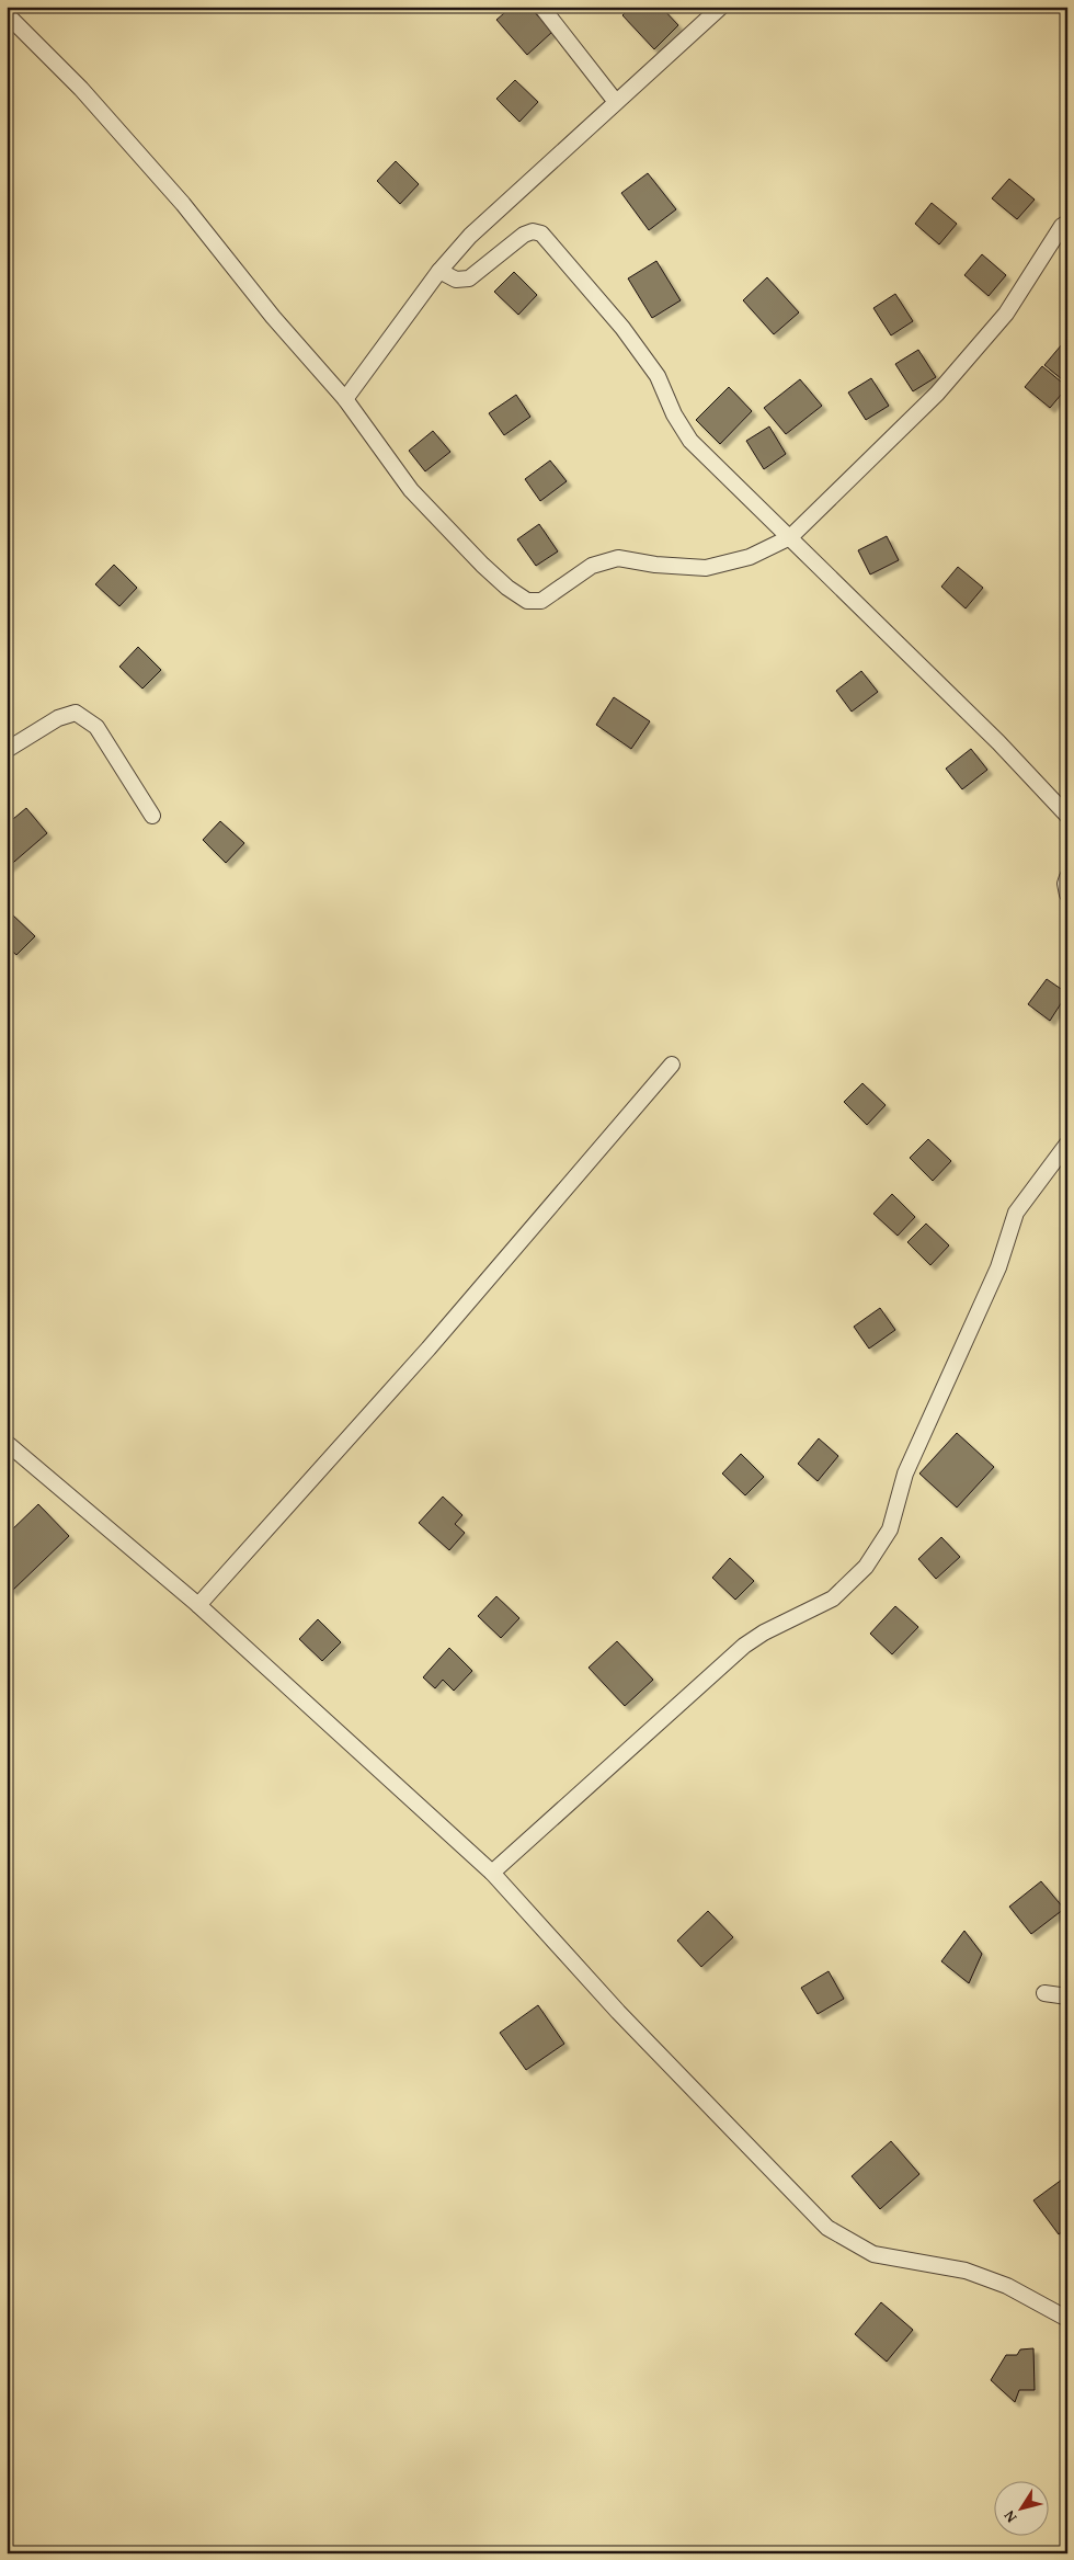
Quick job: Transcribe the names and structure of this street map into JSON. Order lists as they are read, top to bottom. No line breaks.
{"north":"bottom left"}
